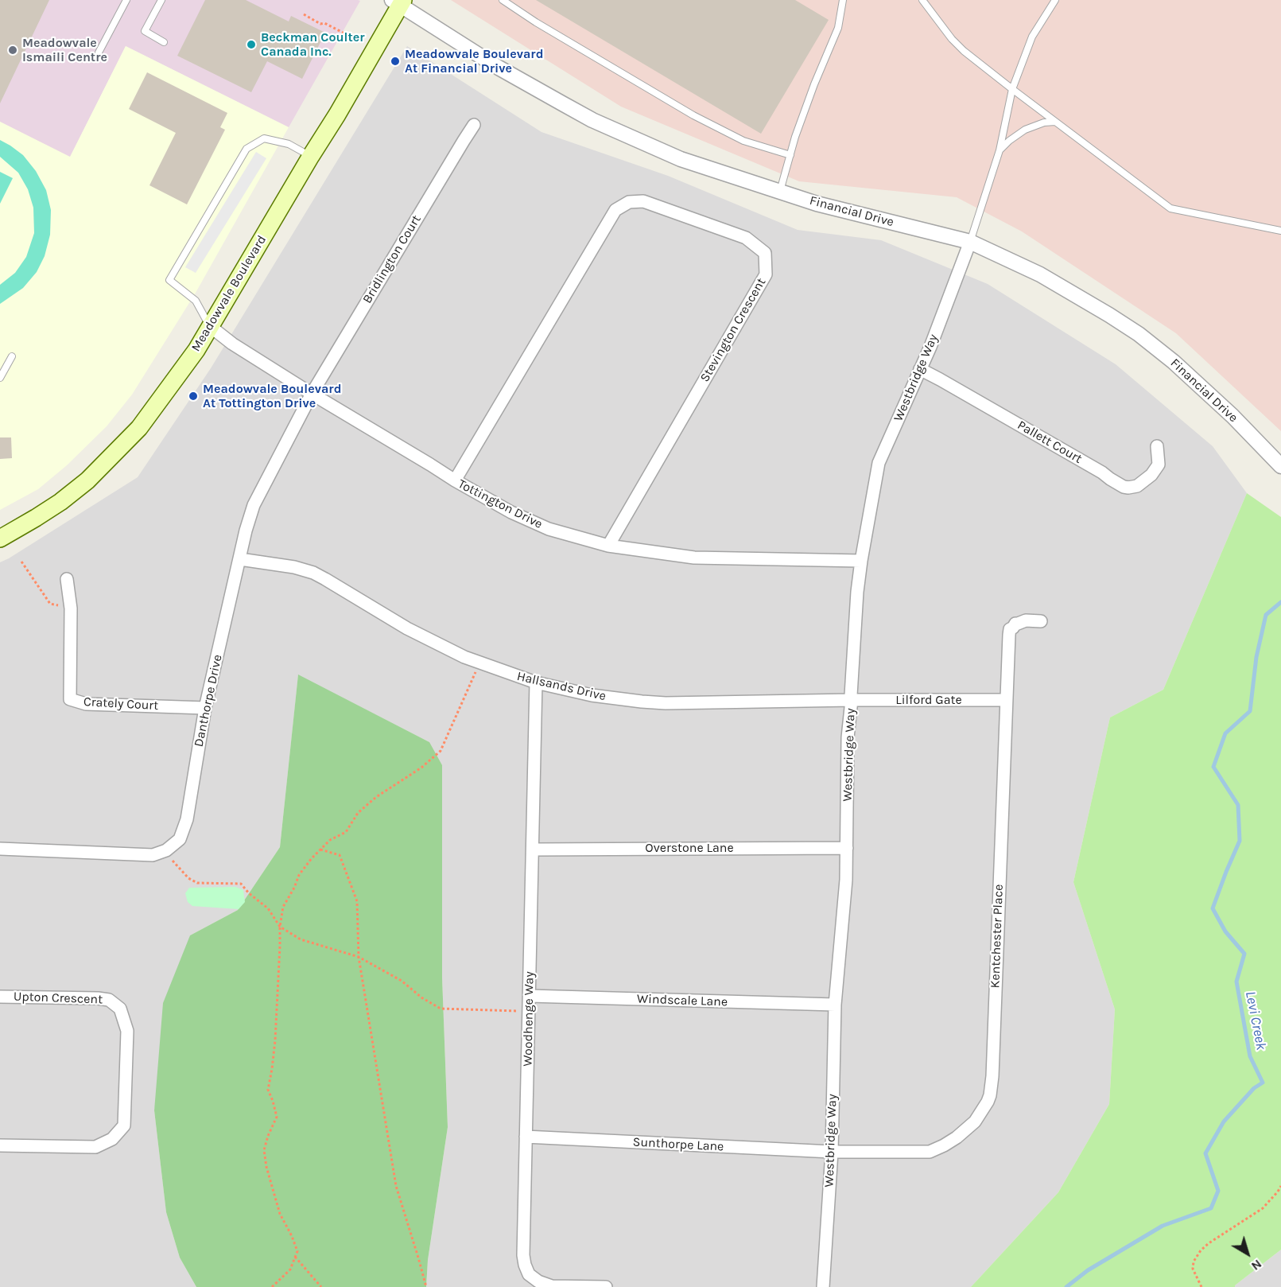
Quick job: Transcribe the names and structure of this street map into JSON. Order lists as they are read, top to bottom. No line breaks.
{"streets":{"main road":["Meadowvale Boulevard"],"street":["Financial Drive","Bridlington Court","Stevington Crescent","Westbridge Way","Pallett Court","Tottington Drive","Hallsands Drive","Lilford Gate","Danthorpe Drive","Crately Court","Overstone Lane","Kentchester Place","Upton Crescent","Windscale Lane","Woodhenge Way","Sunthorpe Lane"]},"crossings":[["Financial Drive","Meadowvale Boulevard"],["Financial Drive","Westbridge Way"],["Bridlington Court","Tottington Drive"],["Bridlington Court","Danthorpe Drive"],["Meadowvale Boulevard","Tottington Drive"],["Stevington Crescent","Tottington Drive"],["Westbridge Way","Pallett Court"],["Westbridge Way","Tottington Drive"],["Westbridge Way","Hallsands Drive"],["Westbridge Way","Lilford Gate"],["Westbridge Way","Overstone Lane"],["Westbridge Way","Kentchester Place"],["Westbridge Way","Windscale Lane"],["Westbridge Way","Sunthorpe Lane"],["Tottington Drive","Danthorpe Drive"],["Hallsands Drive","Lilford Gate"],["Hallsands Drive","Danthorpe Drive"],["Hallsands Drive","Woodhenge Way"],["Lilford Gate","Kentchester Place"],["Danthorpe Drive","Crately Court"],["Overstone Lane","Woodhenge Way"],["Kentchester Place","Sunthorpe Lane"],["Windscale Lane","Woodhenge Way"],["Woodhenge Way","Sunthorpe Lane"]],"water":["Levi Creek"],"places":["Beckman Coulter Canada Inc.","Meadowvale Ismaili Centre","Meadowvale Boulevard At Financial Drive","Meadowvale Boulevard At Tottington Drive"],"north":"bottom right"}
